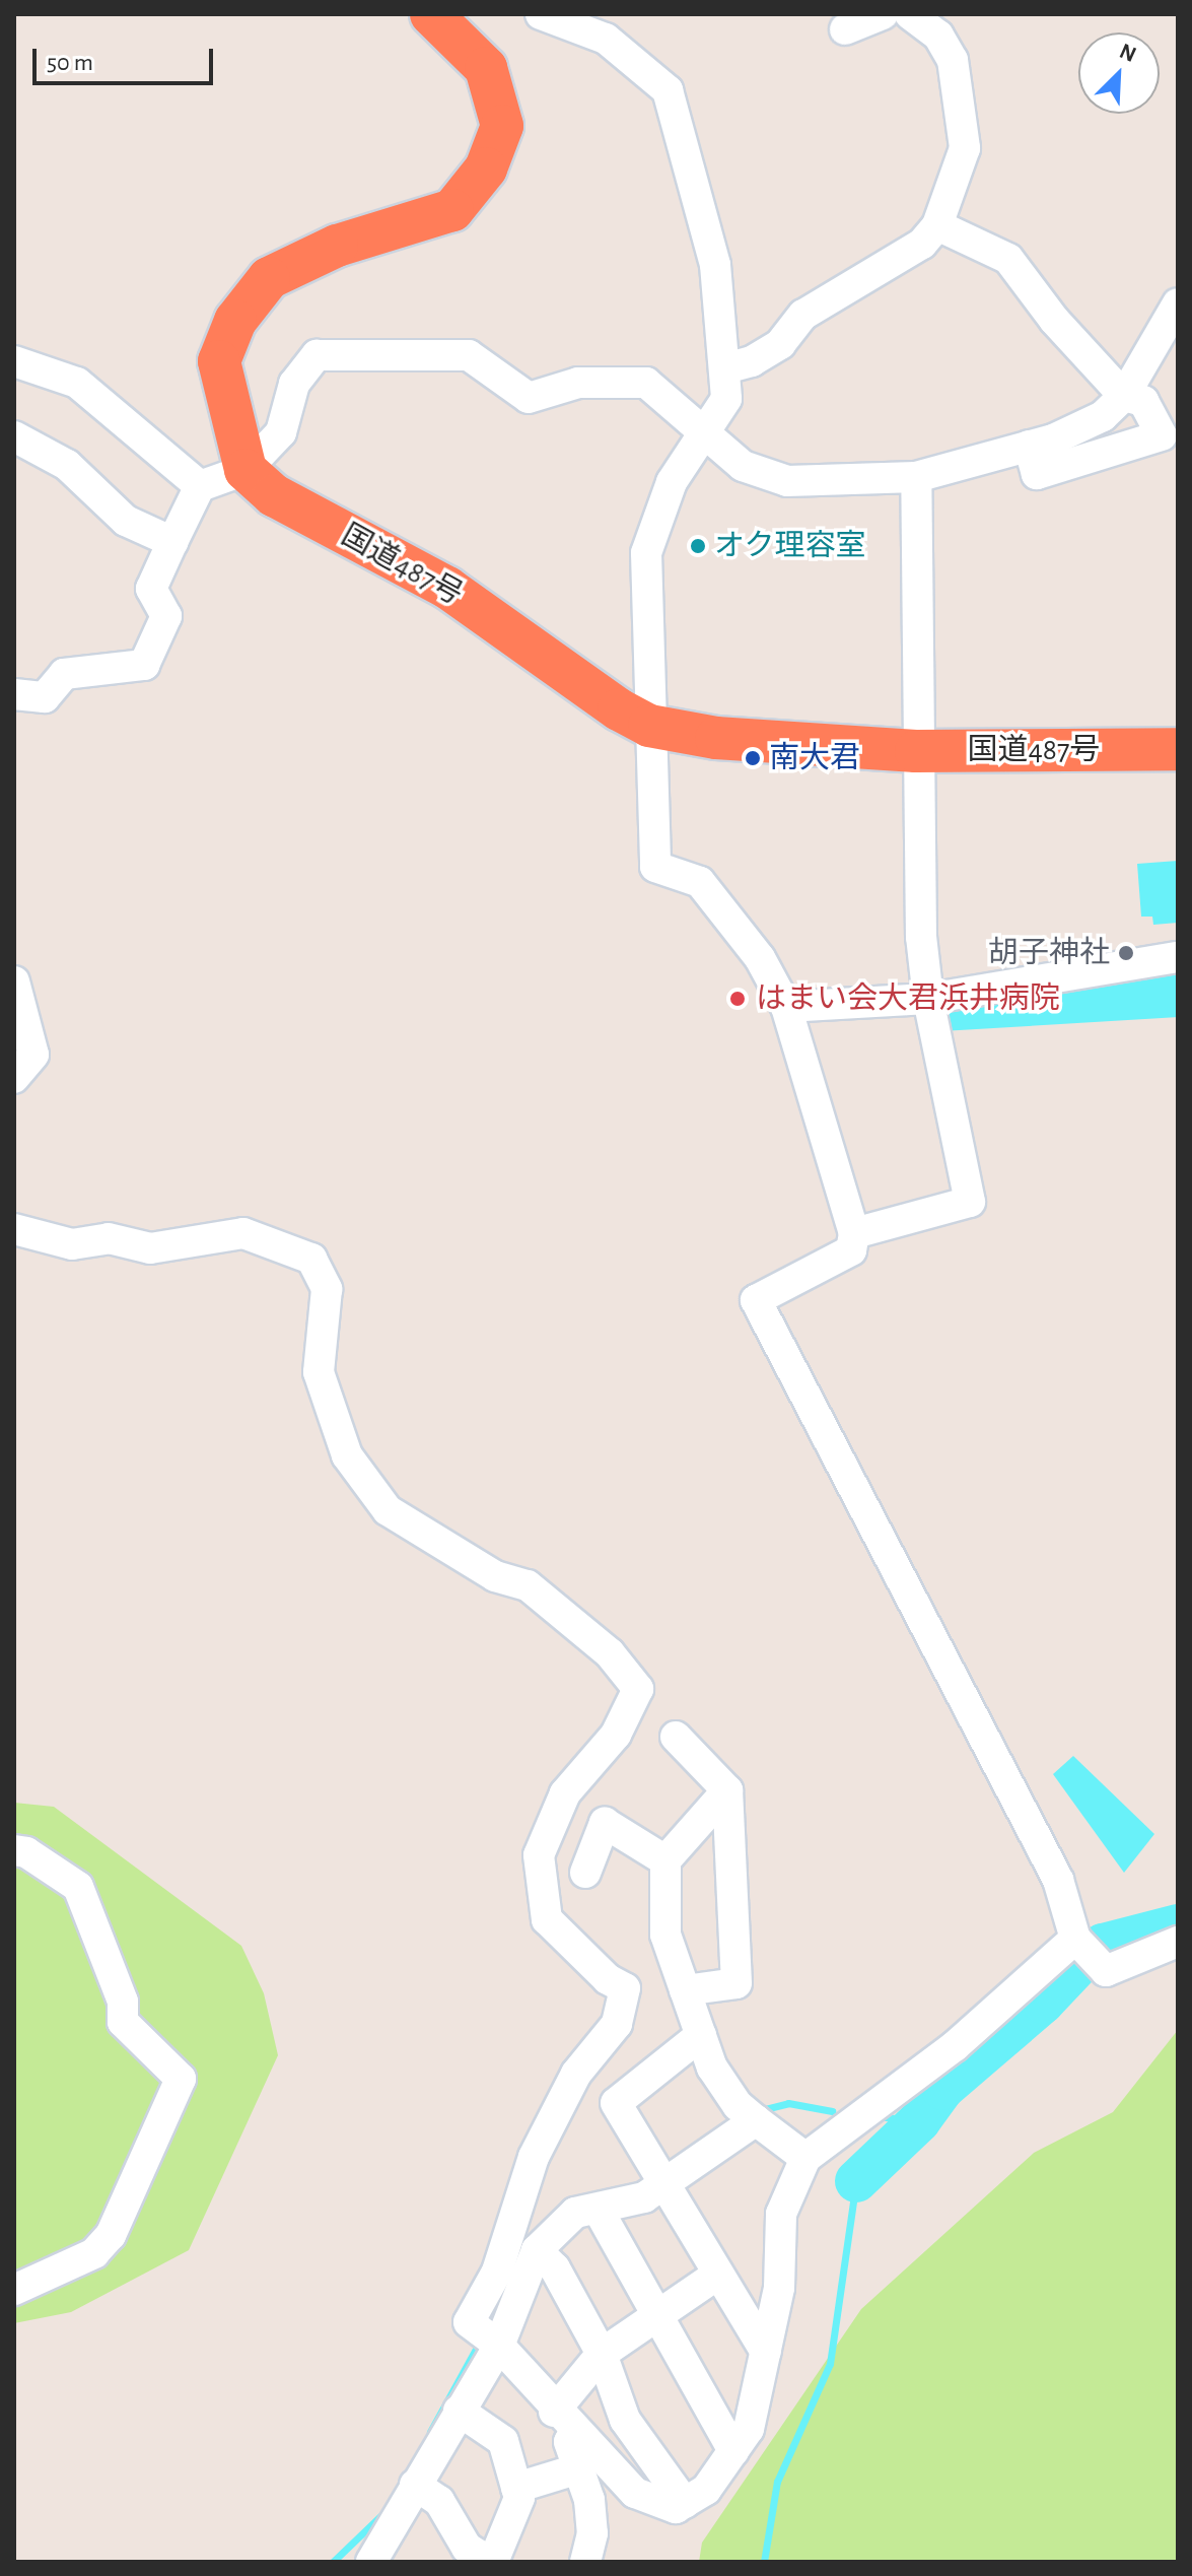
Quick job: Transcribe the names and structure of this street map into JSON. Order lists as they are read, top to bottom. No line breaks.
{"streets":{"highway":["国道487号"]},"places":["オク理容室","南大君","胡子神社","はまい会大君浜井病院"],"scale_bar":"50 m","north":"top right"}
